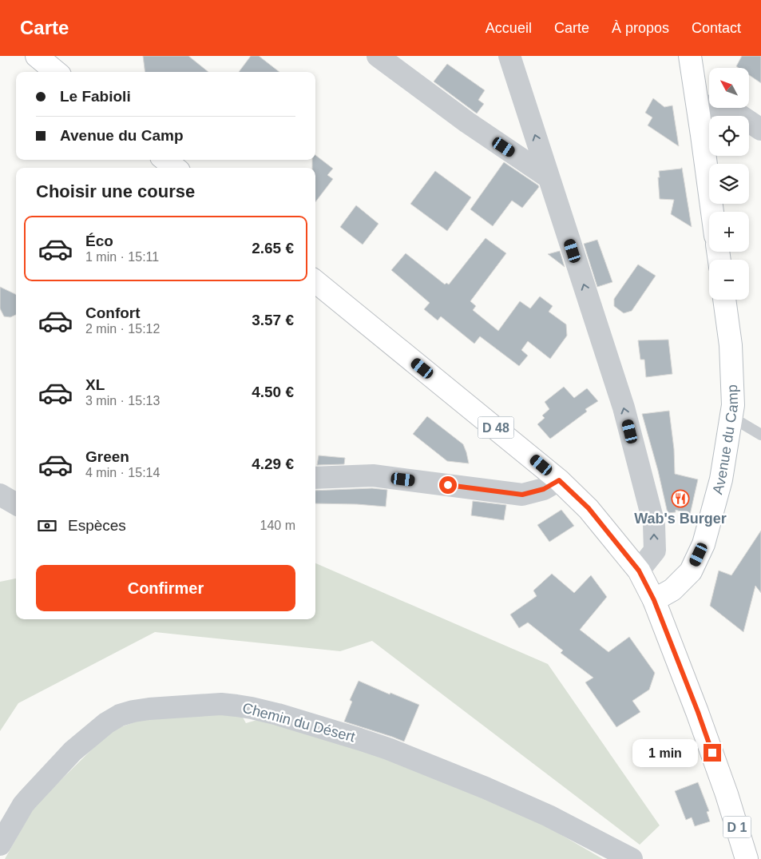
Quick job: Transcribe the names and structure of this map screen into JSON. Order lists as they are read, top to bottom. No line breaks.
{"streets":{"main road":["D 48","Avenue du Camp","D 1"],"street":["Chemin du Désert"]},"crossings":[["D 48","Avenue du Camp"],["D 48","D 1"],["Avenue du Camp","D 1"]],"places":{"restaurant":["Wab's Burger"]},"north":"top left","page":{"header":"Carte","nav":["Accueil","Carte","À propos","Contact"],"map_buttons":["+","−"],"banner":["Le Fabioli","Avenue du Camp"],"heading":"Choisir une course","list":[{"name":"Éco","note":"1 min · 15:11","value":"2.65 €"},{"name":"Confort","note":"2 min · 15:12","value":"3.57 €"},{"name":"XL","note":"3 min · 15:13","value":"4.50 €"},{"name":"Green","note":"4 min · 15:14","value":"4.29 €"}],"pay":["Espèces","140 m"],"buttons":"Confirmer","bubble":"1 min"}}
